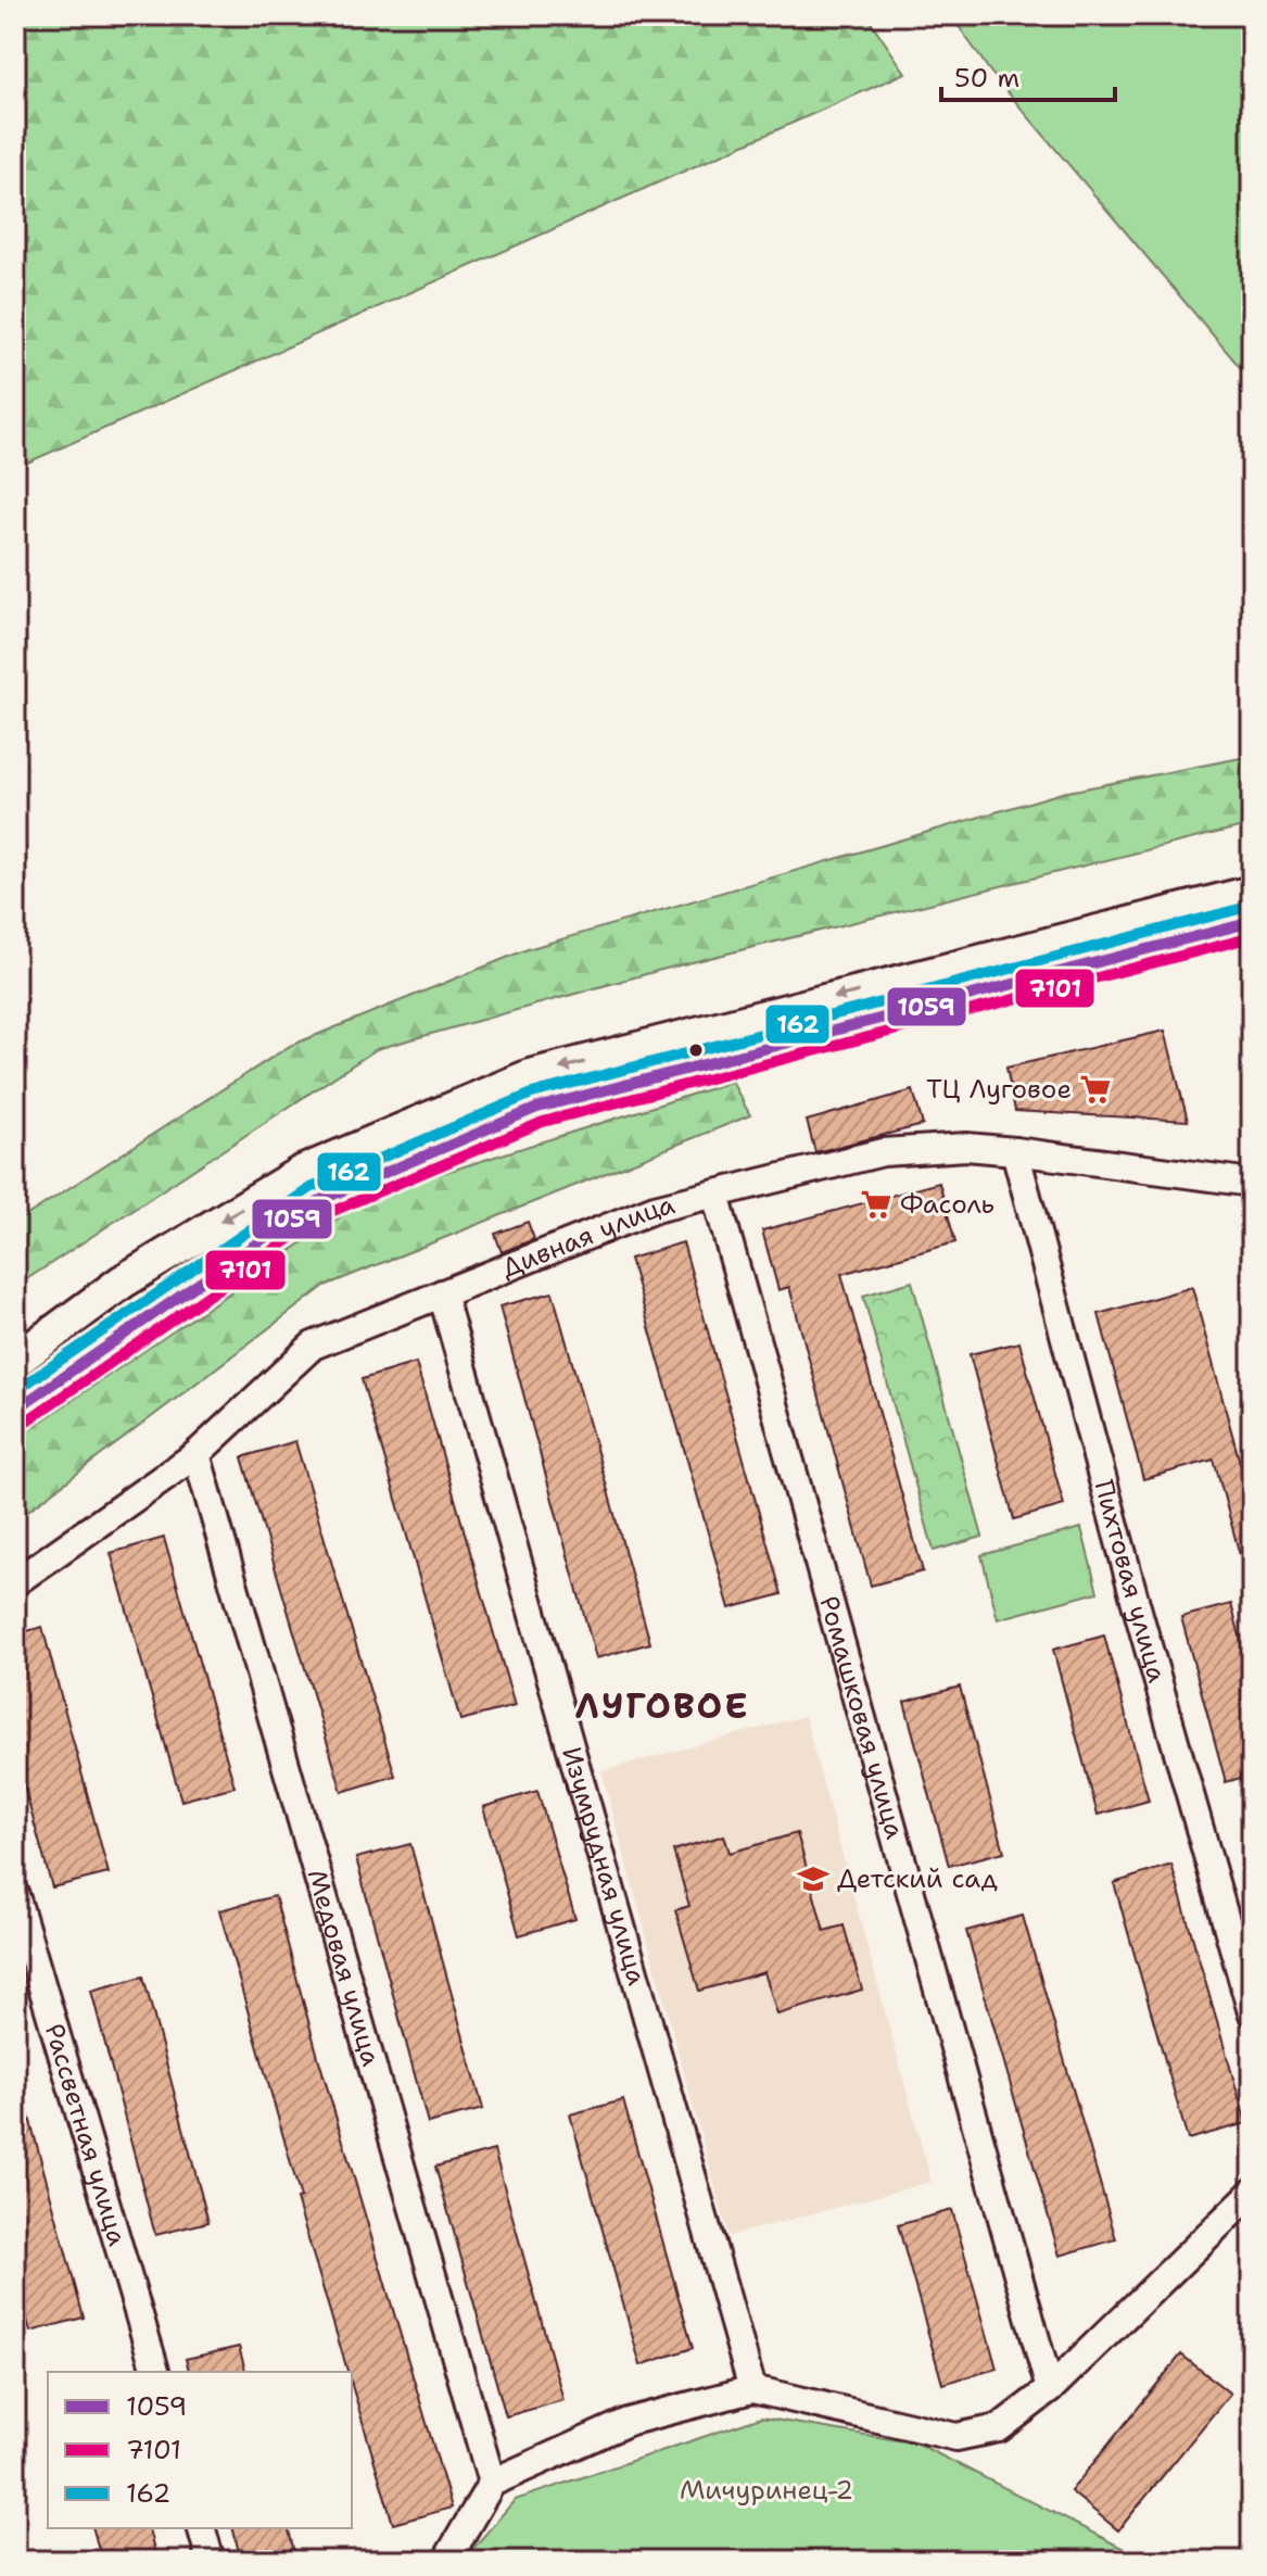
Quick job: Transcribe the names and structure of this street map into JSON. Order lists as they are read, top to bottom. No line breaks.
{"streets":{"street":["Дивная улица","Пихтовая улица","Ромашковая улица","Изумрудная улица","Медовая улица","Рассветная улица"]},"crossings":[["Дивная улица","Пихтовая улица"],["Дивная улица","Ромашковая улица"],["Дивная улица","Изумрудная улица"],["Дивная улица","Медовая улица"]],"districts":["ЛУГОВОЕ"],"parks":["Мичуринец-2"],"places":{"supermarket":["ТЦ Луговое","Фасоль"],"school or university":["Детский сад"]},"lines":["transit line 162","transit line 1059","transit line 7101"],"legend":["1059","7101","162"],"scale_bar":"50 m"}
